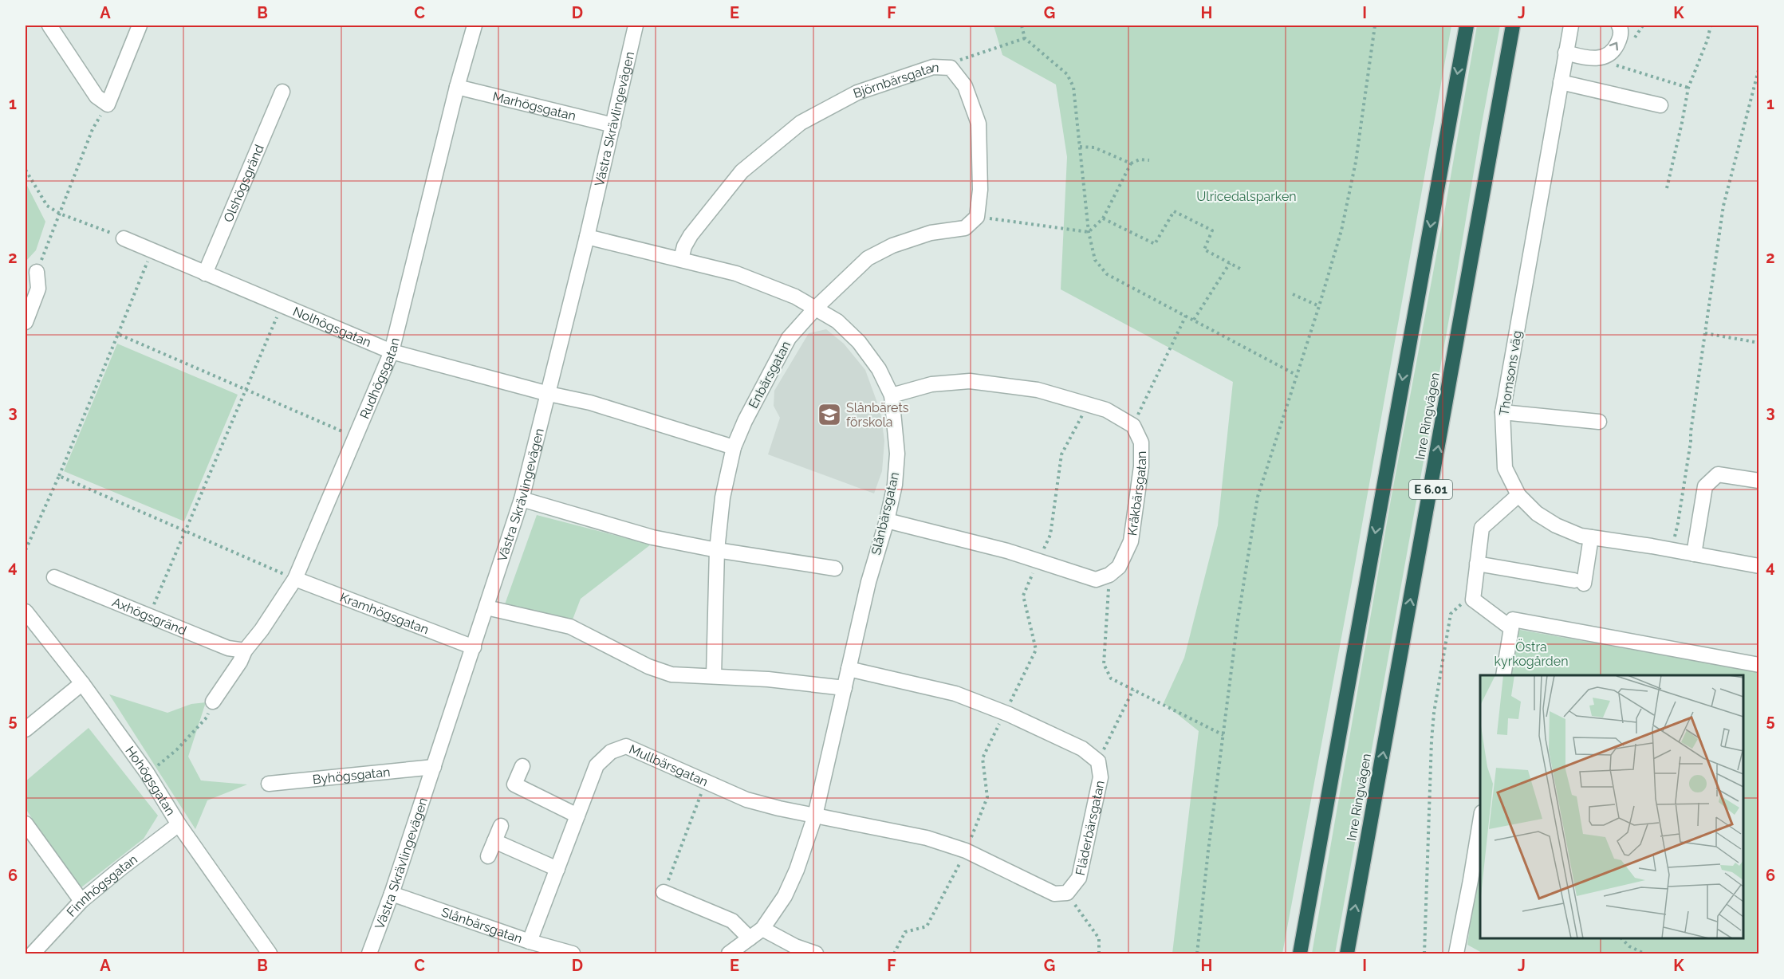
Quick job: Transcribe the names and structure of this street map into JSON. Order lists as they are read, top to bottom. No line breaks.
{"streets":{"highway":["Inre Ringvägen","E 6.01"],"street":["Björnbärsgatan","Marhögsgatan","Västra Skrävlingevägen","Olshögsgränd","Nolhögsgatan","Thomsons väg","Enbärsgatan","Rudhögsgatan","Kråkbärsgatan","Slånbärsgatan","Kramhögsgatan","Axhögsgränd","Mullbärsgatan","Byhögsgatan","Hohögsgatan","Fläderbärsgatan","Finnhögsgatan"]},"crossings":[["Björnbärsgatan","Slånbärsgatan"],["Marhögsgatan","Västra Skrävlingevägen"],["Marhögsgatan","Rudhögsgatan"],["Västra Skrävlingevägen","Nolhögsgatan"],["Västra Skrävlingevägen","Slånbärsgatan"],["Västra Skrävlingevägen","Kramhögsgatan"],["Västra Skrävlingevägen","Byhögsgatan"],["Olshögsgränd","Nolhögsgatan"],["Nolhögsgatan","Enbärsgatan"],["Nolhögsgatan","Rudhögsgatan"],["Enbärsgatan","Slånbärsgatan"],["Rudhögsgatan","Kramhögsgatan"],["Rudhögsgatan","Axhögsgränd"],["Slånbärsgatan","Mullbärsgatan"],["Slånbärsgatan","Fläderbärsgatan"],["Mullbärsgatan","Fläderbärsgatan"],["Hohögsgatan","Finnhögsgatan"]],"parks":["Ulricedalsparken","Östra kyrkogården"],"places":{"school or university":["Slånbärets förskola"]},"grid":{"columns":["A","B","C","D","E","F","G","H","I","J","K"],"rows":["1","2","3","4","5","6"]}}
